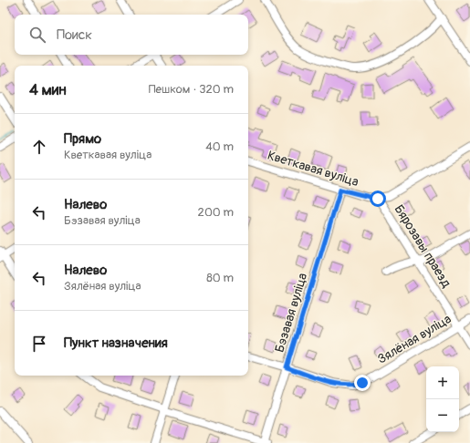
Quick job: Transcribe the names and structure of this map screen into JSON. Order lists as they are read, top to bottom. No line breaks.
{"streets":{"street":["Кветкавая вуліца","Бярозавы праезд","Бэзавая вуліца","Зялёная вуліца"]},"crossings":[["Кветкавая вуліца","Бярозавы праезд"],["Кветкавая вуліца","Бэзавая вуліца"],["Бярозавы праезд","Зялёная вуліца"],["Бэзавая вуліца","Зялёная вуліца"]],"page":{"search":"Поиск","heading":["4 мин","Пешком · 320 m"],"list":[["Прямо","Кветкавая вуліца","40 m"],["Налево","Бэзавая вуліца","200 m"],["Налево","Зялёная вуліца","80 m"],"Пункт назначения"],"map_buttons":["+","−"]}}
